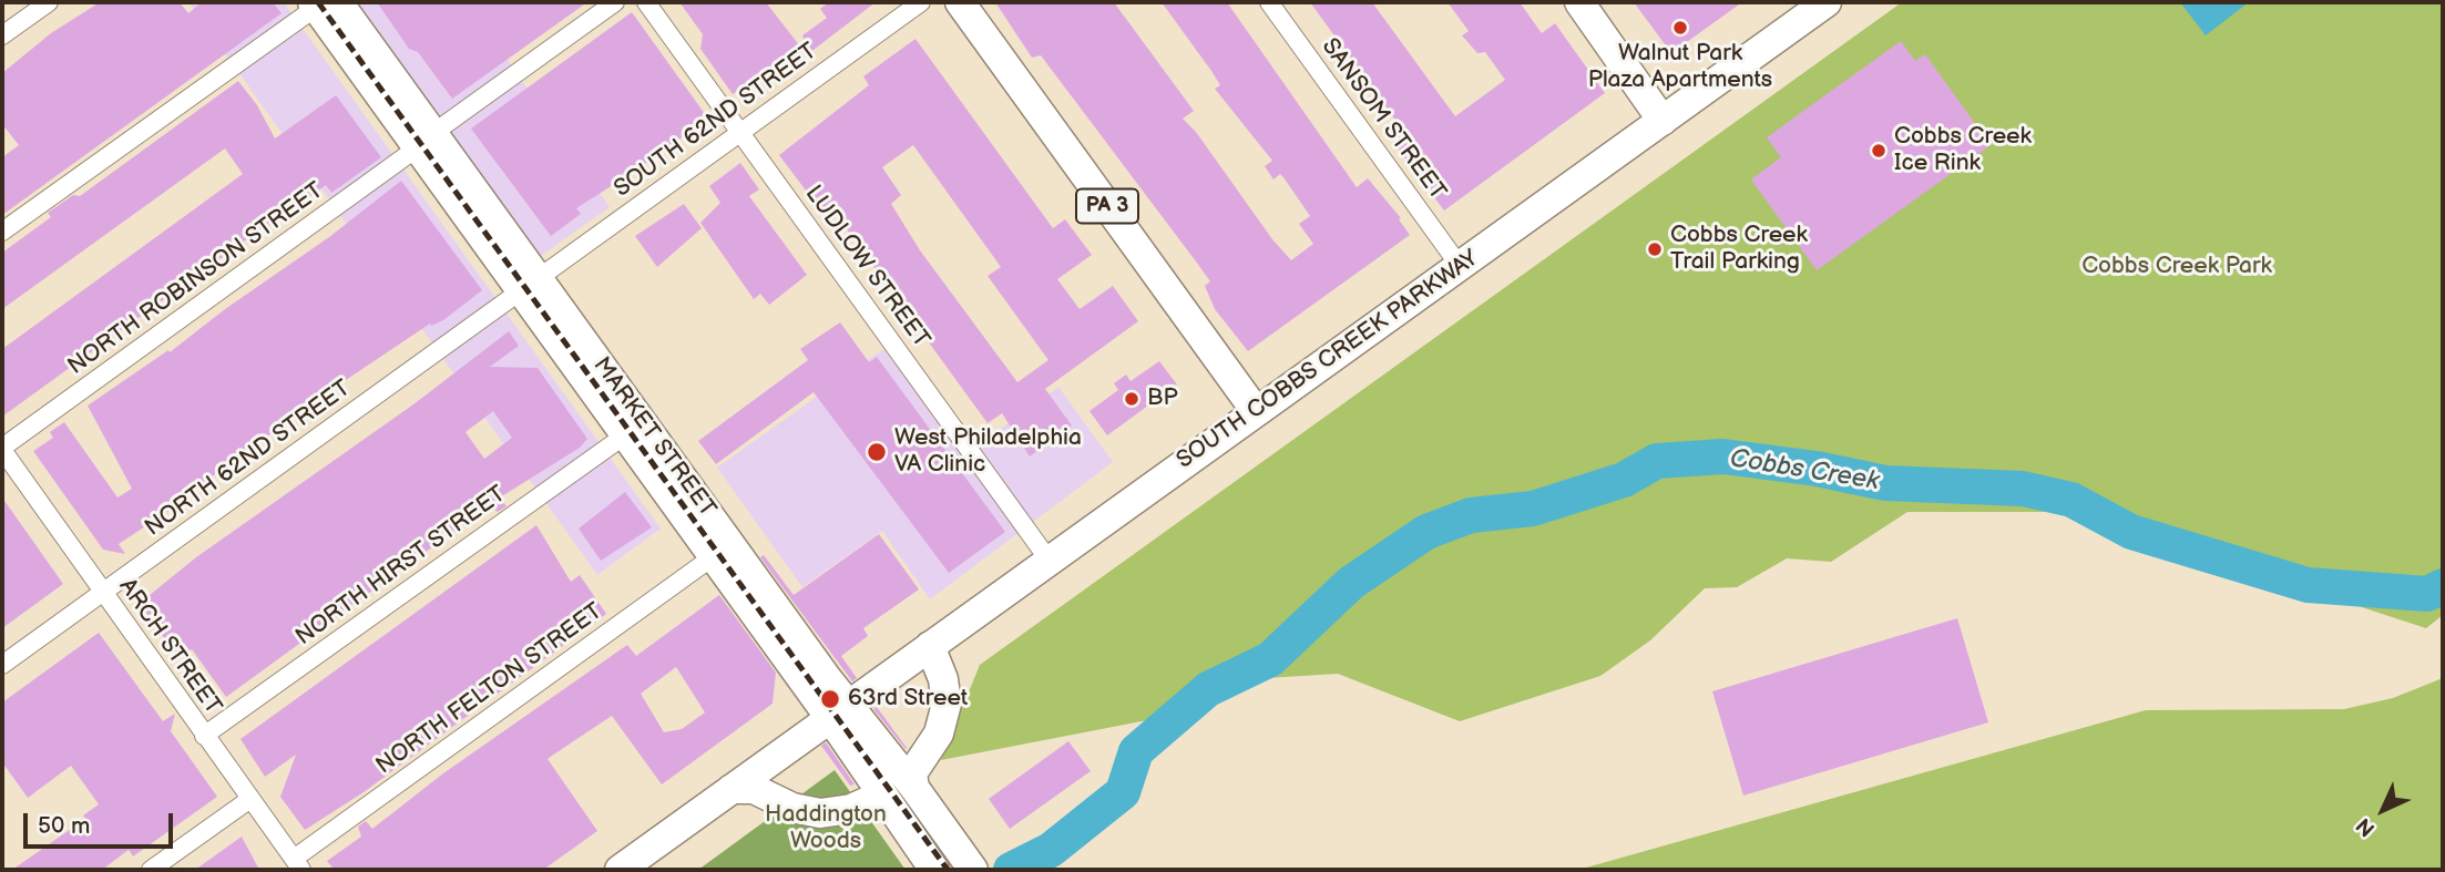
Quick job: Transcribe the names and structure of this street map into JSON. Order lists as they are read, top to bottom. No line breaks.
{"streets":{"main road":["PA 3","SOUTH COBBS CREEK PARKWAY","MARKET STREET"],"street":["SANSOM STREET","SOUTH 62ND STREET","LUDLOW STREET","NORTH ROBINSON STREET","NORTH 62ND STREET","NORTH HIRST STREET","ARCH STREET","NORTH FELTON STREET"]},"crossings":[["SANSOM STREET","SOUTH COBBS CREEK PARKWAY"],["SOUTH 62ND STREET","LUDLOW STREET"],["SOUTH 62ND STREET","MARKET STREET"],["SOUTH 62ND STREET","NORTH 62ND STREET"],["PA 3","SOUTH COBBS CREEK PARKWAY"],["LUDLOW STREET","SOUTH COBBS CREEK PARKWAY"],["NORTH ROBINSON STREET","MARKET STREET"],["NORTH ROBINSON STREET","ARCH STREET"],["SOUTH COBBS CREEK PARKWAY","MARKET STREET"],["MARKET STREET","NORTH 62ND STREET"],["MARKET STREET","NORTH HIRST STREET"],["MARKET STREET","NORTH FELTON STREET"],["NORTH 62ND STREET","ARCH STREET"],["NORTH HIRST STREET","ARCH STREET"],["ARCH STREET","NORTH FELTON STREET"]],"water":["Cobbs Creek"],"parks":["Cobbs Creek Park","Haddington Woods"],"places":["Walnut Park Plaza Apartments","Cobbs Creek Ice Rink","Cobbs Creek Trail Parking","BP","West Philadelphia VA Clinic","63rd Street"],"scale_bar":"50 m","north":"bottom left"}
